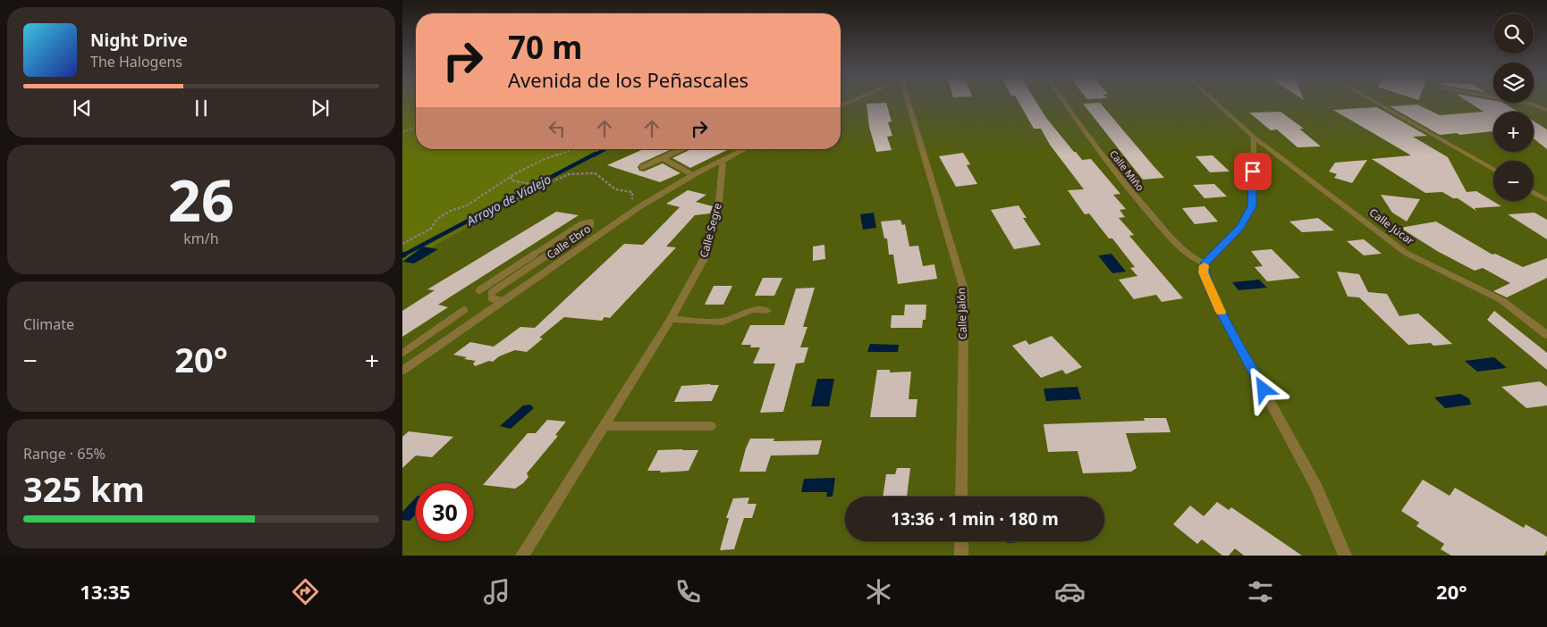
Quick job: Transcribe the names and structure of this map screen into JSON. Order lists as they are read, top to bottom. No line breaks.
{"streets":{"street":["Calle Miño","Calle Júcar","Calle Segre","Calle Ebro","Calle Jalón"]},"crossings":[["Calle Segre","Calle Ebro"]],"water":["Arroyo de Vialejo"],"page":{"map_buttons":["+","−"],"turn":["70 m","Avenida de los Peñascales"],"song":["Night Drive","The Halogens"],"tile":[["26","km/h"],"Climate",["Range · 65%","325 km"]],"heat":["−","20°","+"],"limit":"30","trip":"13:36 · 1 min · 180 m","tabs":["13:35","20°"]}}
